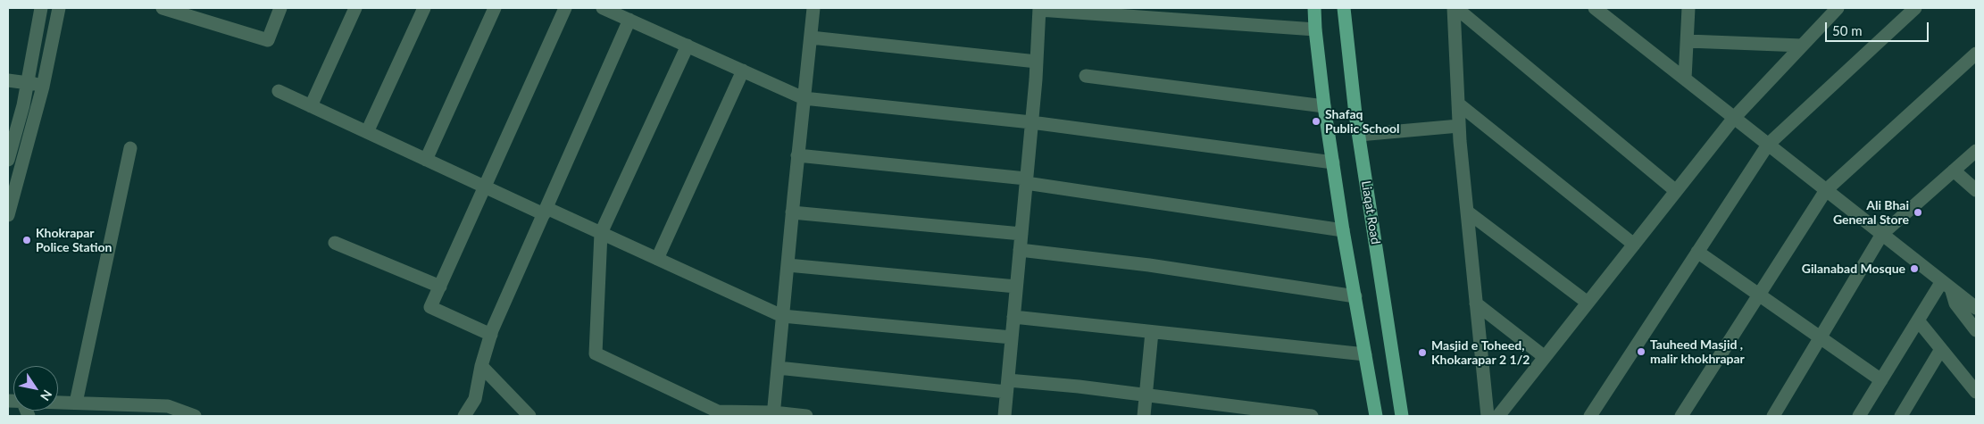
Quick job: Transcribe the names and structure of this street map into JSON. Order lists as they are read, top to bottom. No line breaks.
{"streets":{"main road":["Liaqat Road"]},"places":["Shafaq Public School","Ali Bhai General Store","Khokrapar Police Station","Gilanabad Mosque","Tauheed Masjid , malir khokhrapar","Masjid e Toheed, Khokarapar 2 1/2"],"scale_bar":"50 m","north":"bottom right"}
